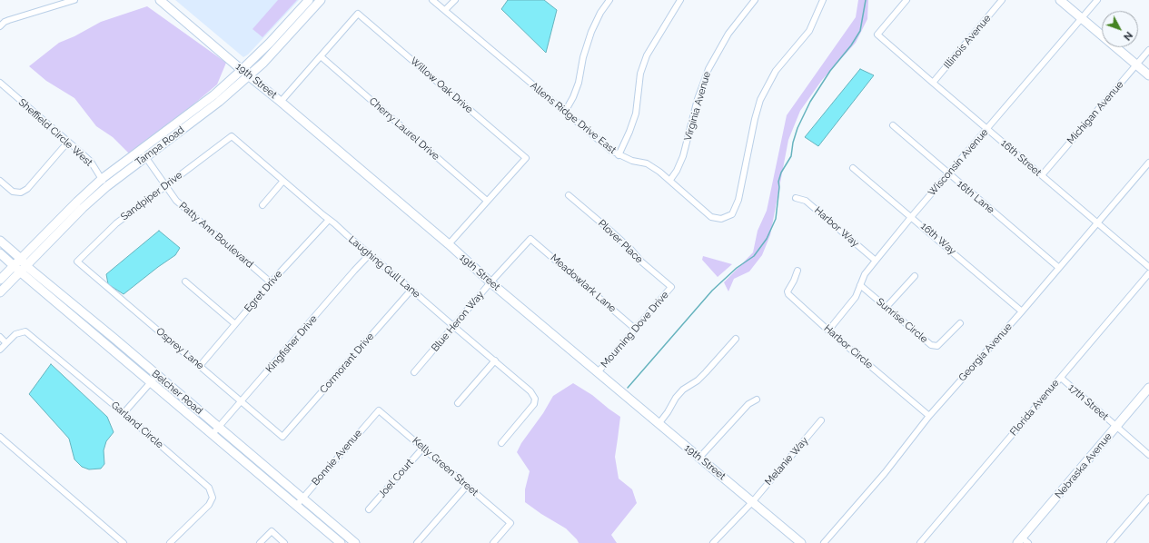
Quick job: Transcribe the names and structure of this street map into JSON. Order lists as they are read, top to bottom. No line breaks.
{"streets":{"main road":["19th Street","Tampa Road","Belcher Road","Nebraska Avenue"],"street":["Illinois Avenue","Willow Oak Drive","Virginia Avenue","Michigan Avenue","Allens Ridge Drive East","Cherry Laurel Drive","Sheffield Circle West","16th Street","Wisconsin Avenue","Sandpiper Drive","16th Lane","Harbor Way","Patty Ann Boulevard","16th Way","Plover Place","Laughing Gull Lane","Meadowlark Lane","Egret Drive","Sunrise Circle","Blue Heron Way","Mourning Dove Drive","Kingfisher Drive","Harbor Circle","Osprey Lane","Georgia Avenue","Cormorant Drive","17th Street","Florida Avenue","Garland Circle","Bonnie Avenue","Melanie Way","Kelly Green Street","Joel Court"]},"crossings":[["Illinois Avenue","16th Street"],["19th Street","Willow Oak Drive"],["19th Street","Tampa Road"],["19th Street","Blue Heron Way"],["19th Street","Mourning Dove Drive"],["19th Street","Melanie Way"],["Willow Oak Drive","Cherry Laurel Drive"],["Virginia Avenue","Allens Ridge Drive East"],["Michigan Avenue","16th Street"],["Sheffield Circle West","Tampa Road"],["Tampa Road","Patty Ann Boulevard"],["Tampa Road","Belcher Road"],["16th Street","Wisconsin Avenue"],["16th Street","Georgia Avenue"],["Wisconsin Avenue","16th Lane"],["Wisconsin Avenue","Harbor Way"],["Wisconsin Avenue","16th Way"],["Wisconsin Avenue","Sunrise Circle"],["Wisconsin Avenue","Harbor Circle"],["Sandpiper Drive","Patty Ann Boulevard"],["Sandpiper Drive","Laughing Gull Lane"],["Sandpiper Drive","Osprey Lane"],["16th Lane","Georgia Avenue"],["Patty Ann Boulevard","Egret Drive"],["16th Way","Georgia Avenue"],["Plover Place","Mourning Dove Drive"],["Laughing Gull Lane","Egret Drive"],["Laughing Gull Lane","Blue Heron Way"],["Laughing Gull Lane","Kingfisher Drive"],["Laughing Gull Lane","Cormorant Drive"],["Meadowlark Lane","Blue Heron Way"],["Meadowlark Lane","Mourning Dove Drive"],["Egret Drive","Osprey Lane"],["Kingfisher Drive","Osprey Lane"],["Kingfisher Drive","Belcher Road"],["Harbor Circle","Georgia Avenue"],["Osprey Lane","Cormorant Drive"],["Belcher Road","Bonnie Avenue"],["17th Street","Florida Avenue"],["17th Street","Nebraska Avenue"],["Bonnie Avenue","Kelly Green Street"],["Kelly Green Street","Joel Court"]],"north":"bottom right"}
